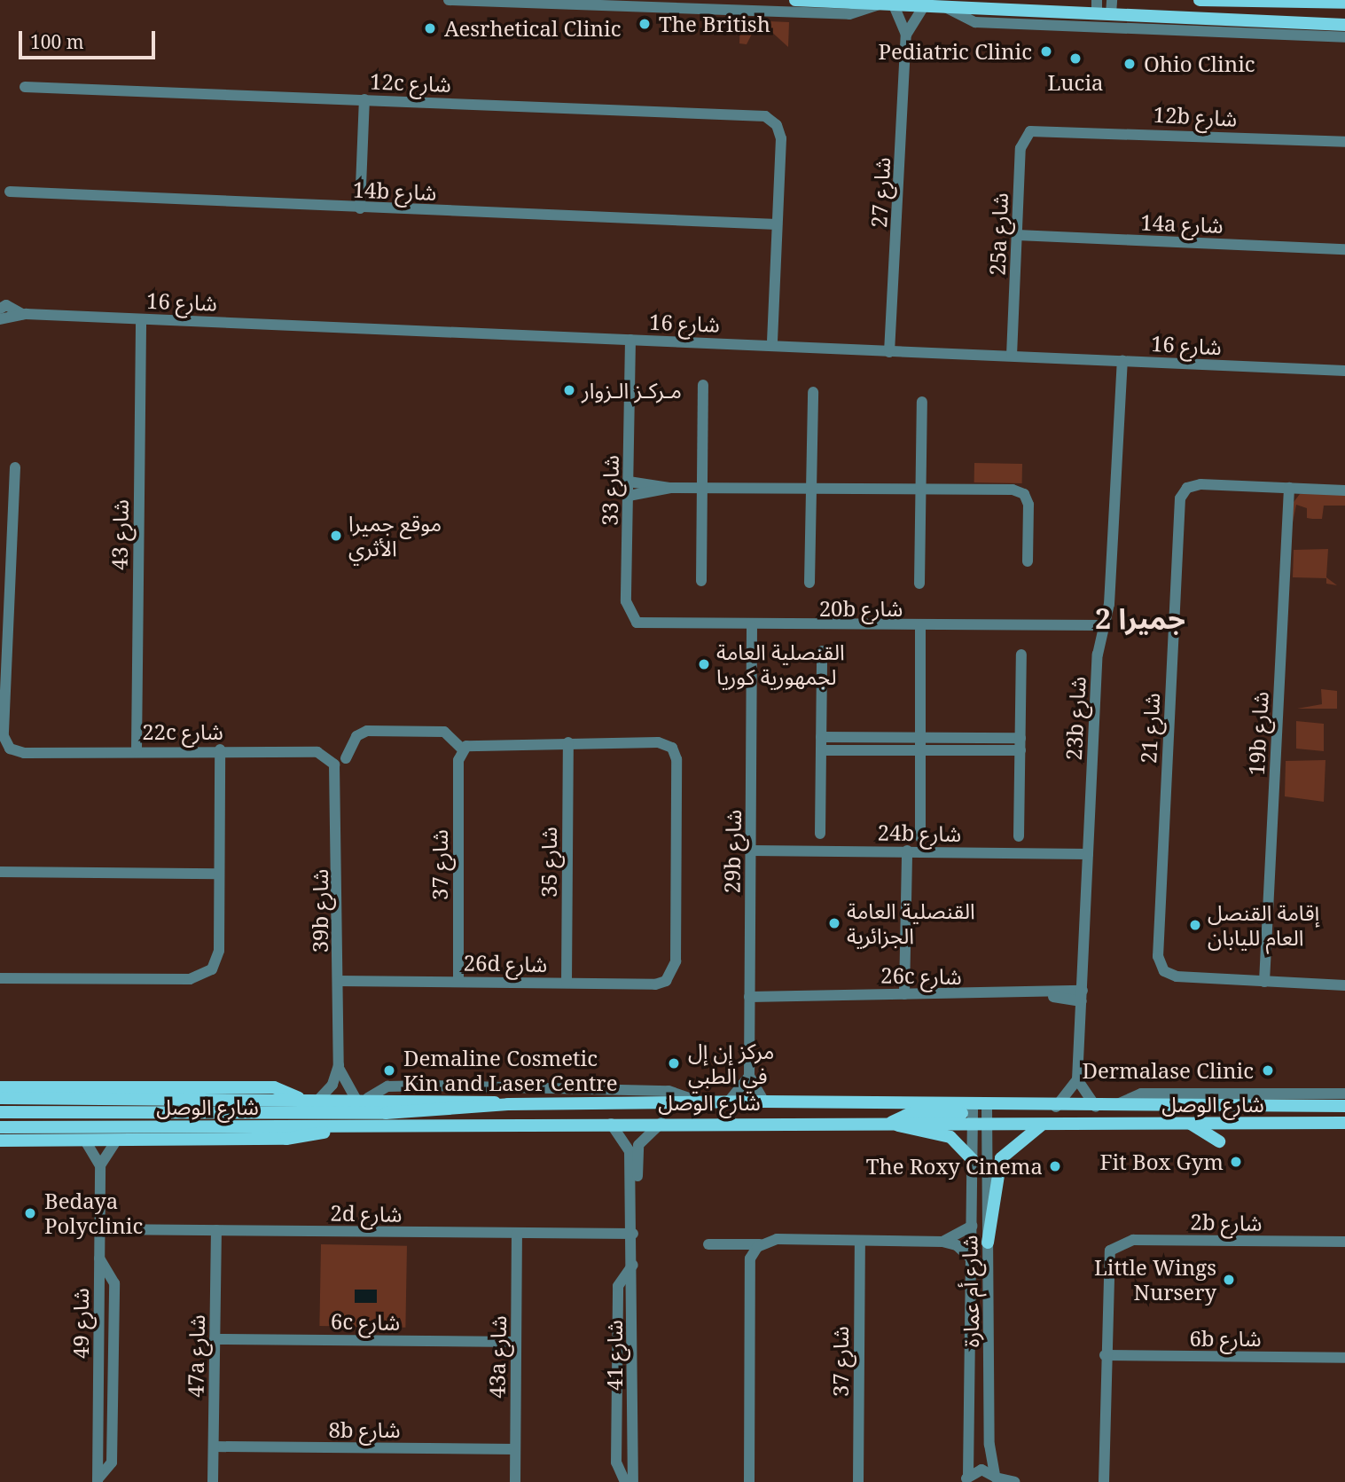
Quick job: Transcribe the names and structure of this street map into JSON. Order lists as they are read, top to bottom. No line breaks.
{"streets":{"main road":["شارع الوصل"],"street":["12c شارع","12b شارع","14b شارع","شارع 27","14a شارع","25a شارع","شارع 16","شارع 33","شارع 43","20b شارع","23b شارع","شارع 21","22c شارع","19b شارع","24b شارع","29b شارع","شارع 35","شارع 37","39b شارع","26d شارع","26c شارع","2d شارع","2b شارع","شارع أم عمارة","6c شارع","شارع 49","6b شارع","شارع 41","47a شارع","43a شارع","8b شارع"]},"crossings":[["12c شارع","14b شارع"],["12b شارع","25a شارع"],["شارع 27","شارع 16"],["14a شارع","25a شارع"],["25a شارع","شارع 16"],["شارع 16","شارع 33"],["شارع 16","شارع 43"],["شارع 16","23b شارع"],["شارع 33","20b شارع"],["شارع 43","22c شارع"],["20b شارع","23b شارع"],["20b شارع","29b شارع"],["23b شارع","24b شارع"],["23b شارع","26c شارع"],["شارع 21","19b شارع"],["22c شارع","39b شارع"],["24b شارع","29b شارع"],["29b شارع","26c شارع"],["شارع 35","26d شارع"],["شارع 37","26d شارع"],["39b شارع","26d شارع"],["39b شارع","شارع الوصل"],["شارع الوصل","شارع أم عمارة"],["شارع الوصل","شارع 41"],["2d شارع","شارع 49"],["2d شارع","شارع 41"],["2d شارع","47a شارع"],["2d شارع","43a شارع"],["2b شارع","6b شارع"],["6c شارع","47a شارع"],["6c شارع","43a شارع"],["47a شارع","8b شارع"],["43a شارع","8b شارع"]],"districts":["جميرا 2"],"places":["The British","Aesrhetical Clinic","Pediatric Clinic","Lucia","Ohio Clinic","مـركـز الـزوار","موقع جميرا الأثري","القنصلية العامة لجمهورية كوريا","القنصلية العامة الجزائرية","إقامة القنصل العام لليابان","مركز إن إل في الطبي","Demaline Cosmetic Kin and Laser Centre","Dermalase Clinic","Fit Box Gym","The Roxy Cinema","Bedaya Polyclinic","Little Wings Nursery"],"scale_bar":"100 m"}
